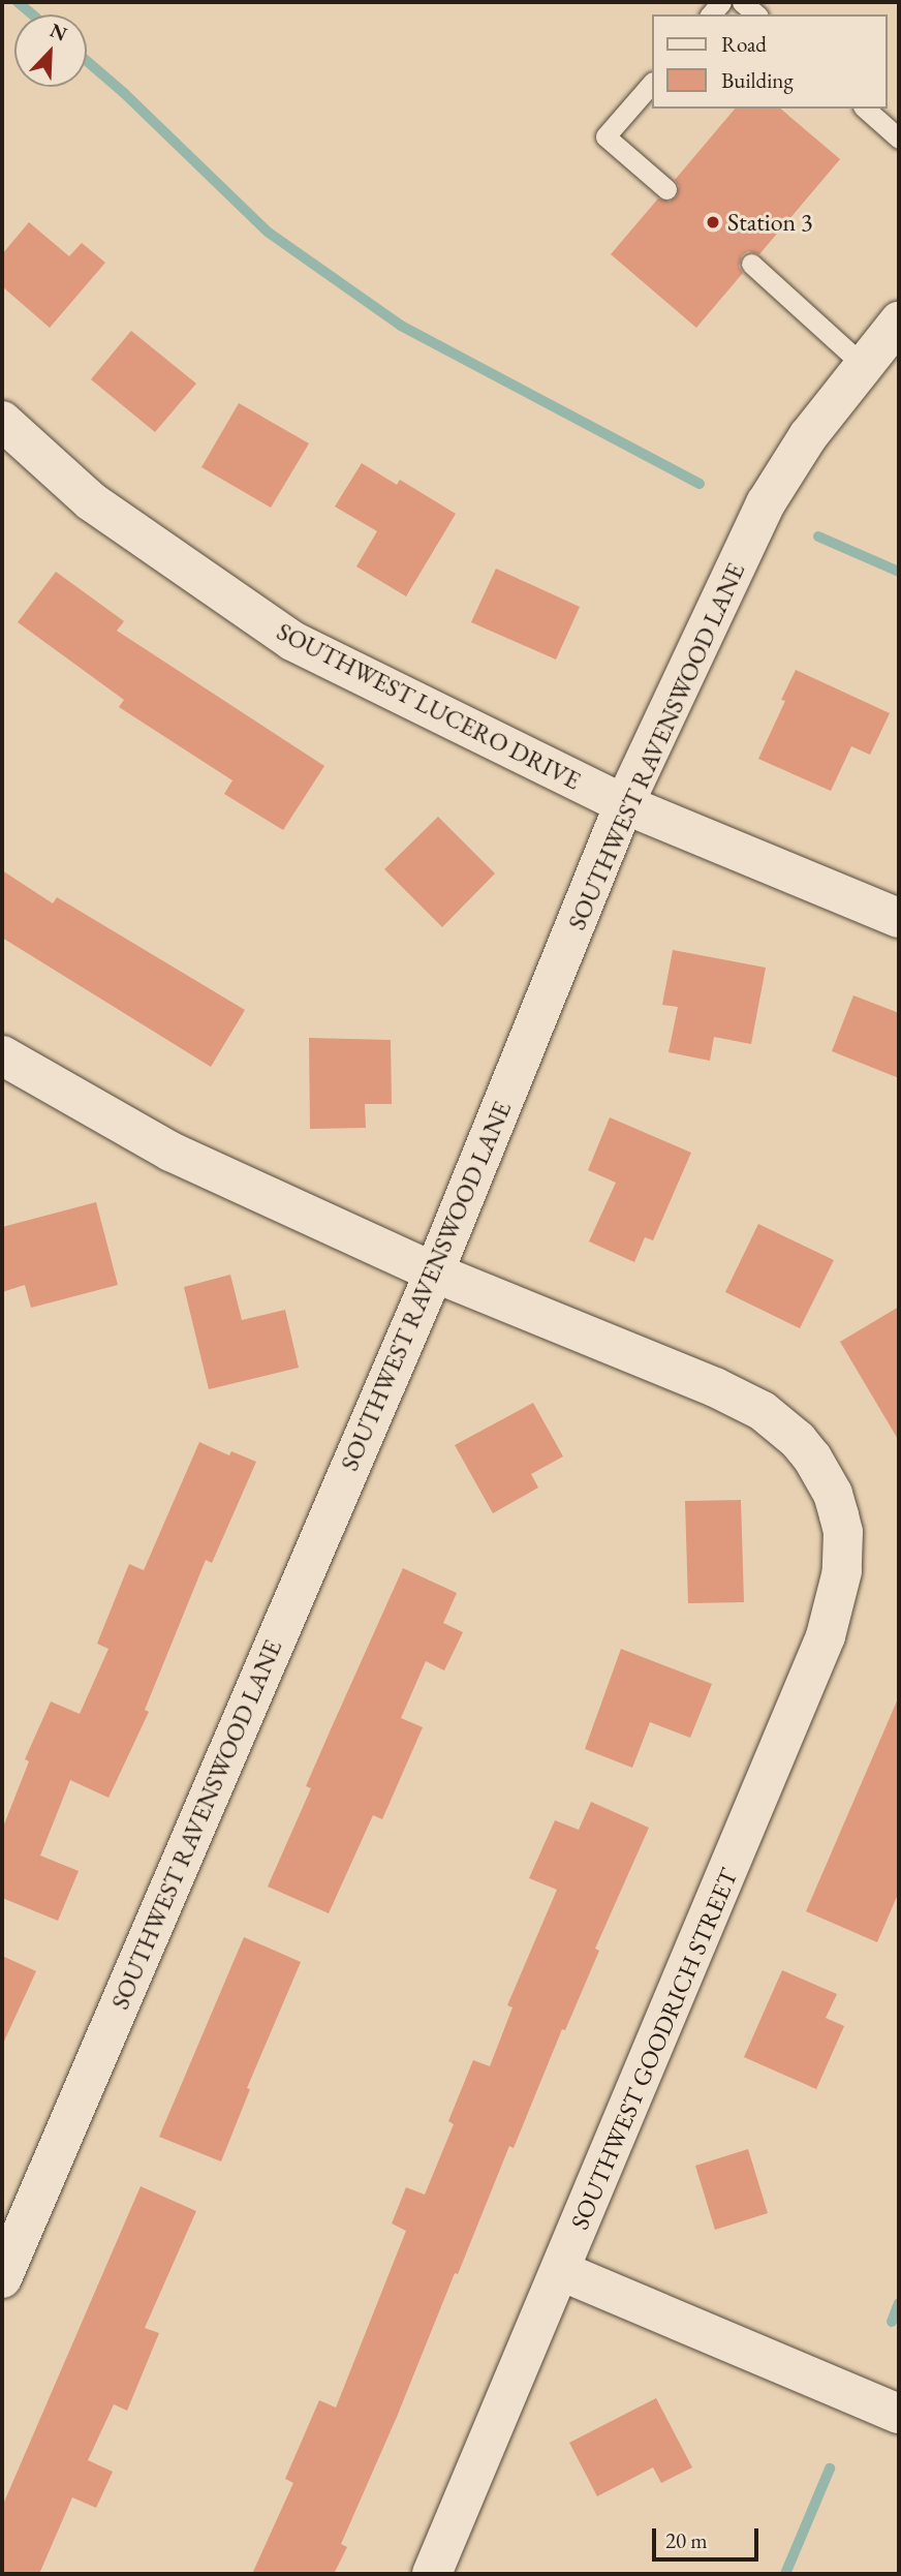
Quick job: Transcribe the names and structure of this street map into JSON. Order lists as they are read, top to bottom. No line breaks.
{"streets":{"street":["SOUTHWEST LUCERO DRIVE","SOUTHWEST RAVENSWOOD LANE","SOUTHWEST GOODRICH STREET"]},"crossings":[["SOUTHWEST LUCERO DRIVE","SOUTHWEST RAVENSWOOD LANE"],["SOUTHWEST RAVENSWOOD LANE","SOUTHWEST GOODRICH STREET"]],"places":["Station 3"],"legend":["Road","Building"],"scale_bar":"20 m","north":"top right"}
